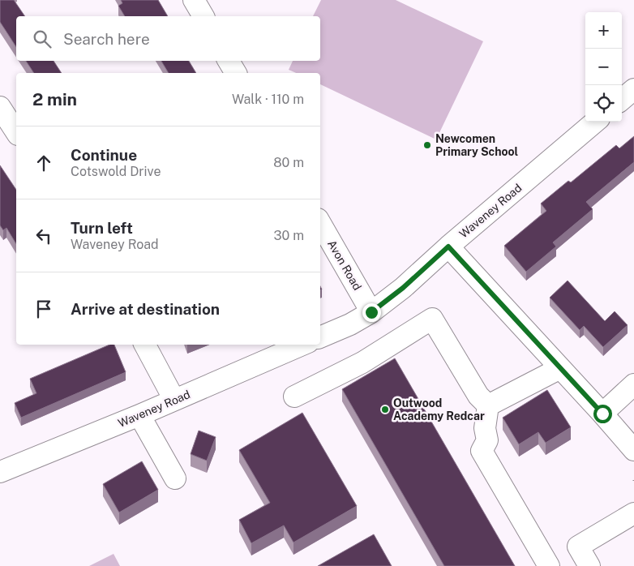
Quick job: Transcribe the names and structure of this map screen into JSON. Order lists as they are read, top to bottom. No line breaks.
{"streets":{"street":["Waveney Road","Avon Road"]},"crossings":[["Waveney Road","Avon Road"]],"places":["Newcomen Primary School","Outwood Academy Redcar"],"page":{"map_buttons":["+","−"],"search":"Search here","heading":["2 min","Walk · 110 m"],"list":[["Continue","Cotswold Drive","80 m"],["Turn left","Waveney Road","30 m"],"Arrive at destination"]}}
